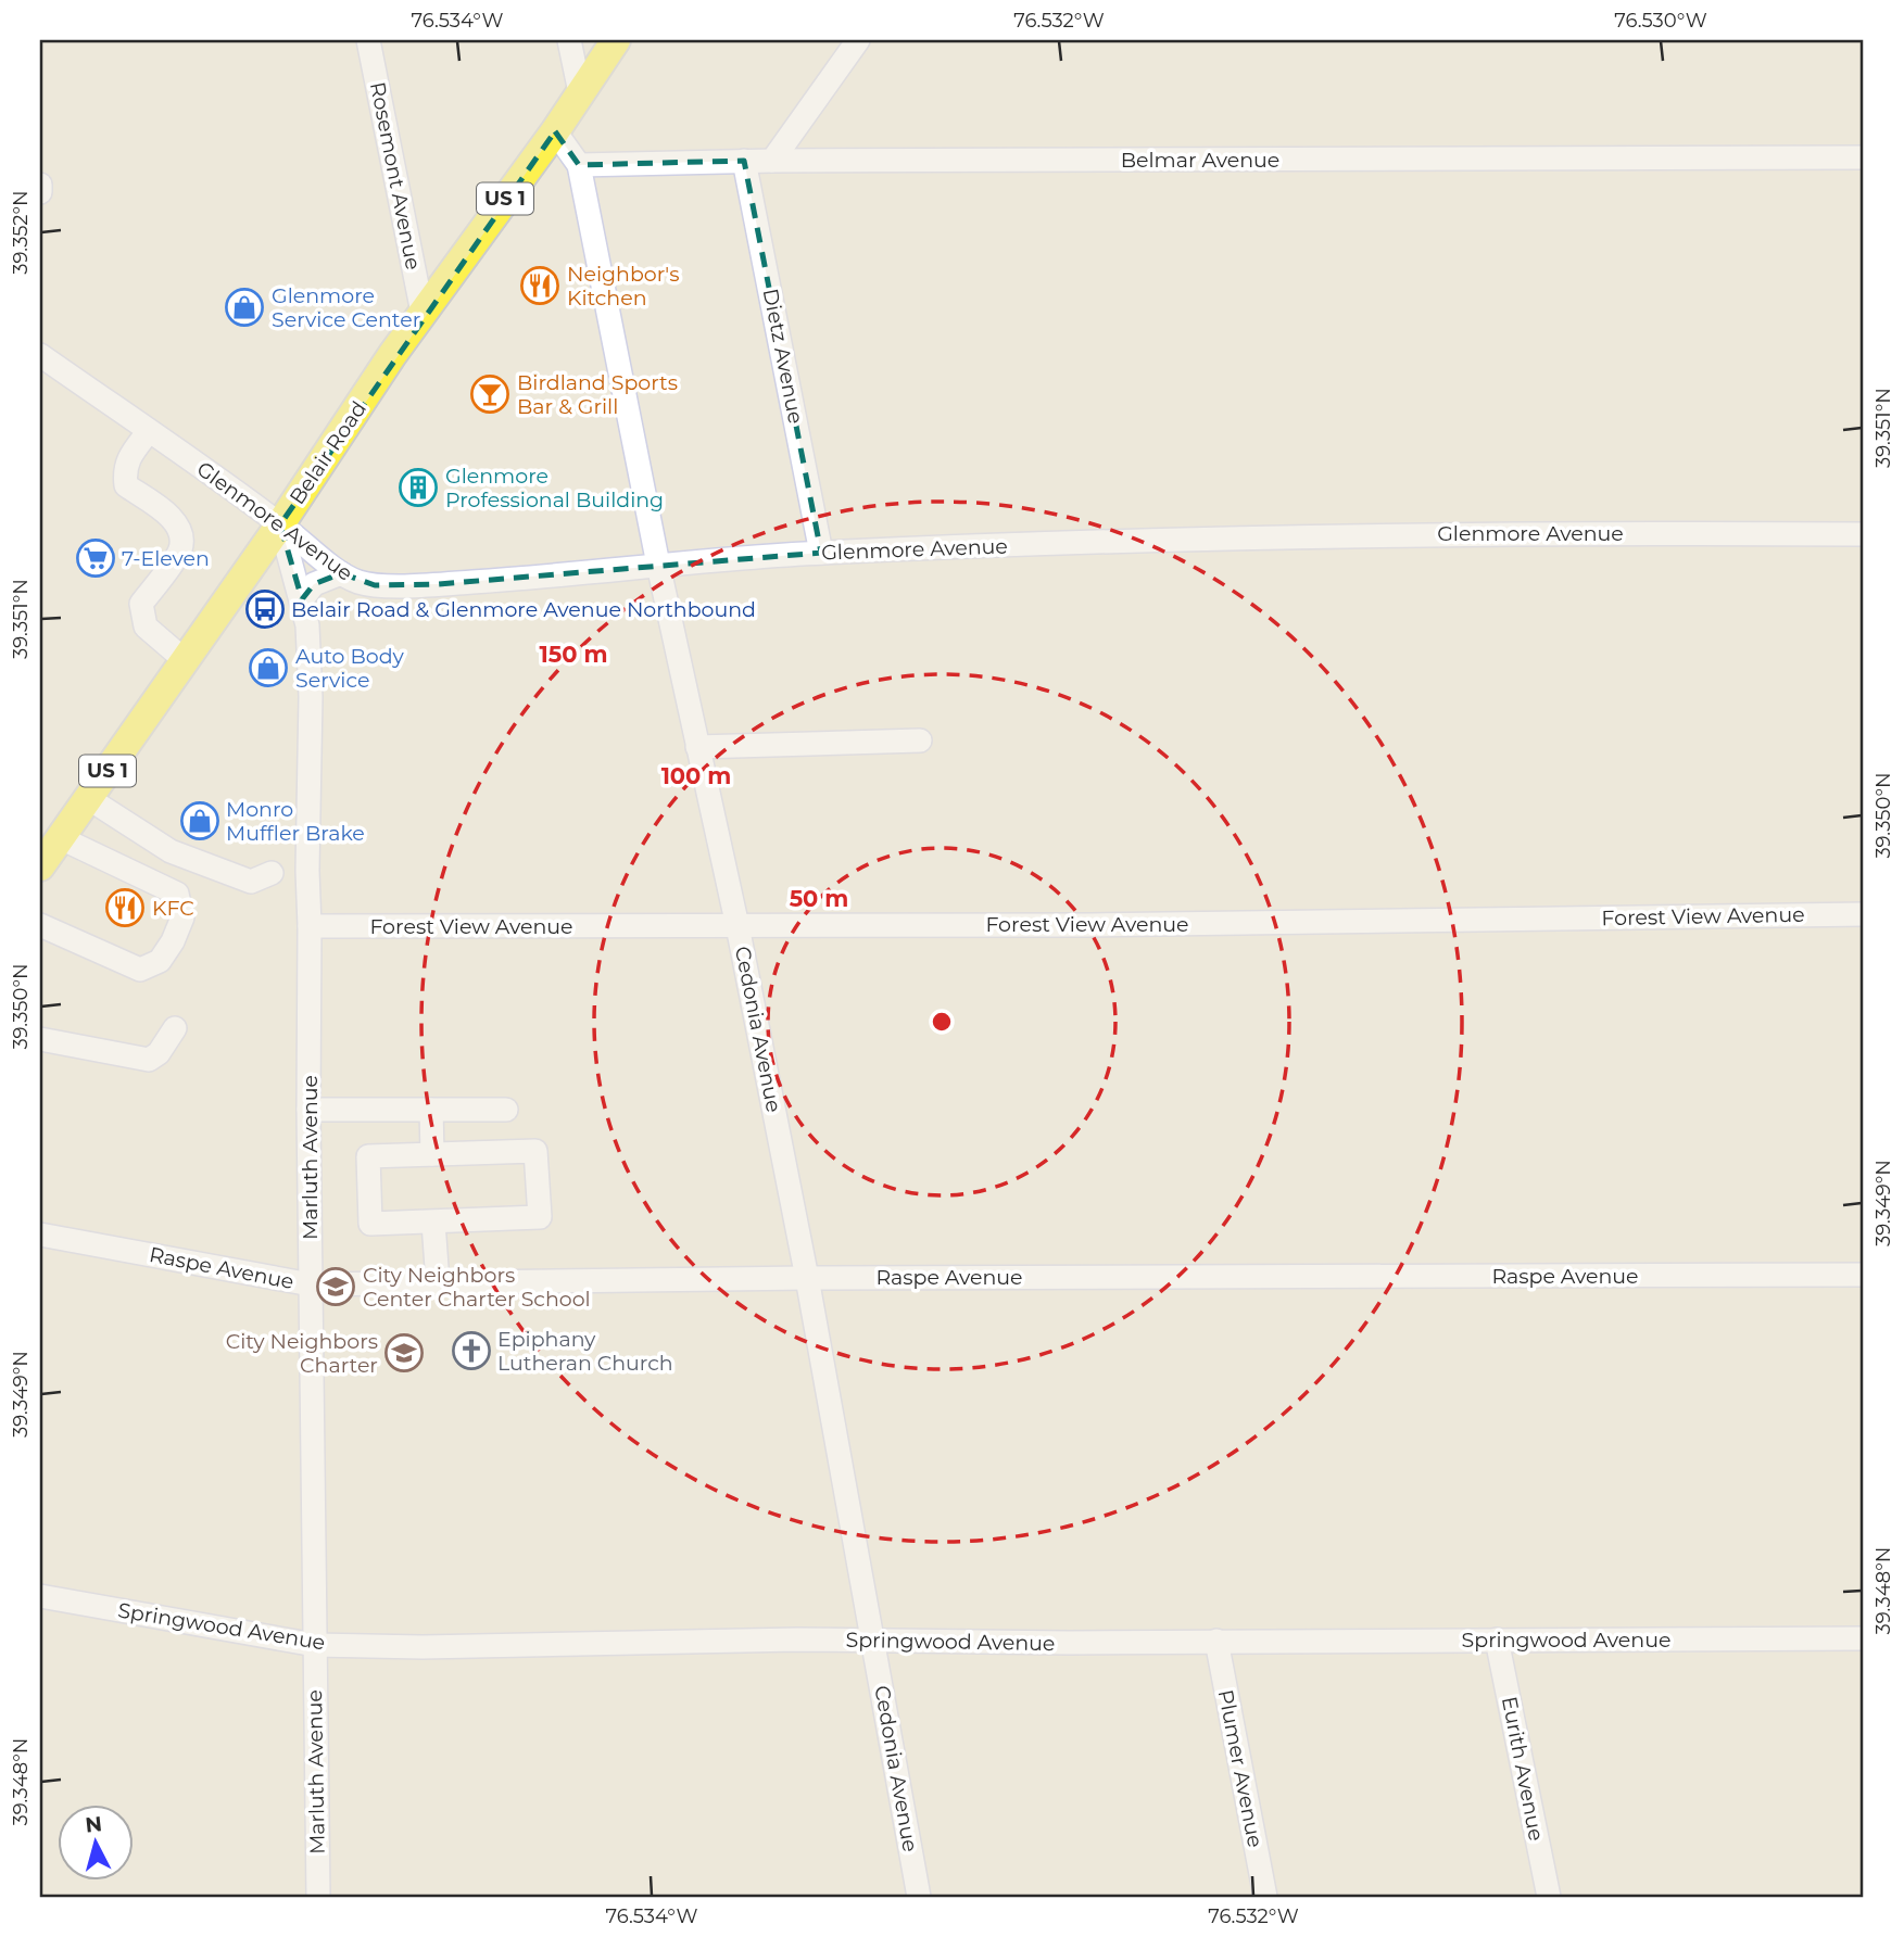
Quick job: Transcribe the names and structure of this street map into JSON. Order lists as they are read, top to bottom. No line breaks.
{"streets":{"main road":["US 1","Belair Road"],"street":["Belmar Avenue","Rosemont Avenue","Dietz Avenue","Glenmore Avenue","Forest View Avenue","Cedonia Avenue","Marluth Avenue","Raspe Avenue","Springwood Avenue","Plumer Avenue","Eurith Avenue"]},"crossings":[["Belmar Avenue","Dietz Avenue"],["Belmar Avenue","Cedonia Avenue"],["Rosemont Avenue","Belair Road"],["Dietz Avenue","Glenmore Avenue"],["Belair Road","Glenmore Avenue"],["Belair Road","Marluth Avenue"],["Glenmore Avenue","Cedonia Avenue"],["Glenmore Avenue","Marluth Avenue"],["Forest View Avenue","Cedonia Avenue"],["Forest View Avenue","Marluth Avenue"],["Cedonia Avenue","Raspe Avenue"],["Cedonia Avenue","Springwood Avenue"],["Marluth Avenue","Raspe Avenue"],["Marluth Avenue","Springwood Avenue"],["Springwood Avenue","Plumer Avenue"],["Springwood Avenue","Eurith Avenue"]],"places":{"restaurant":["Neighbor's Kitchen","KFC"],"shop":["Glenmore Service Center","Auto Body Service","Monro Muffler Brake"],"bar":["Birdland Sports Bar & Grill"],"building":["Glenmore Professional Building"],"supermarket":["7-Eleven"],"bus stop":["Belair Road & Glenmore Avenue Northbound"],"school or university":["City Neighbors Center Charter School","City Neighbors Charter"],"church":["Epiphany Lutheran Church"]},"north":"top","coordinates":["76.534°W","76.532°W","76.530°W","39.352°N","39.351°N","39.350°N","39.349°N","39.348°N"],"rings":["150 m","100 m","50 m"]}
